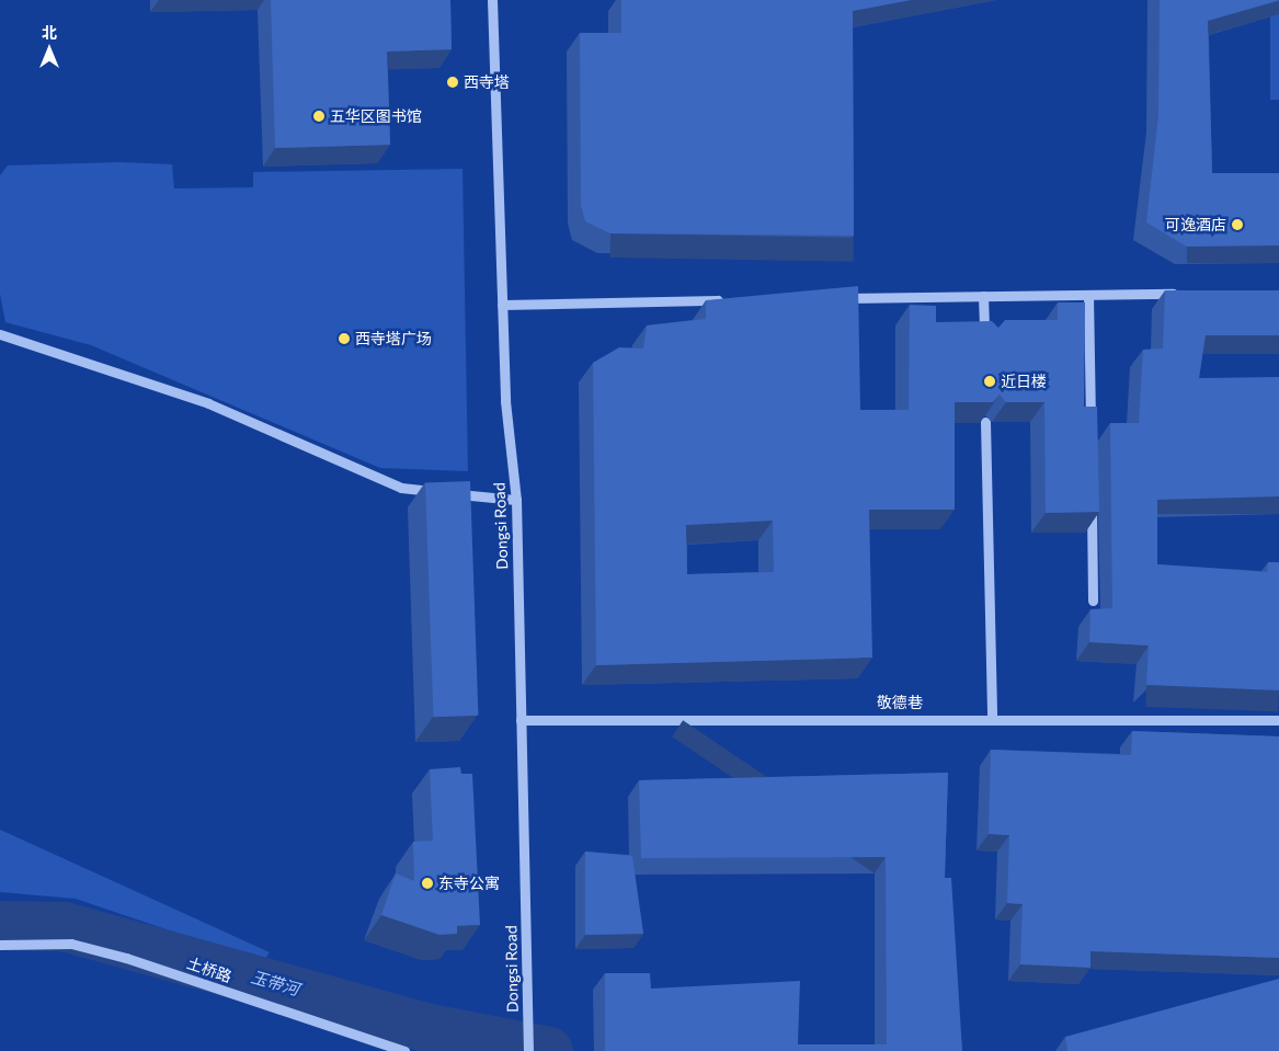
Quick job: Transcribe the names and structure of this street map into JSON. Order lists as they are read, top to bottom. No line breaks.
{"streets":{"street":["Dongsi Road","敬德巷","土桥路"]},"crossings":[["Dongsi Road","敬德巷"]],"water":["玉带河"],"places":["西寺塔","五华区图书馆","可逸酒店","西寺塔广场","近日楼","东寺公寓"],"north":"top"}
